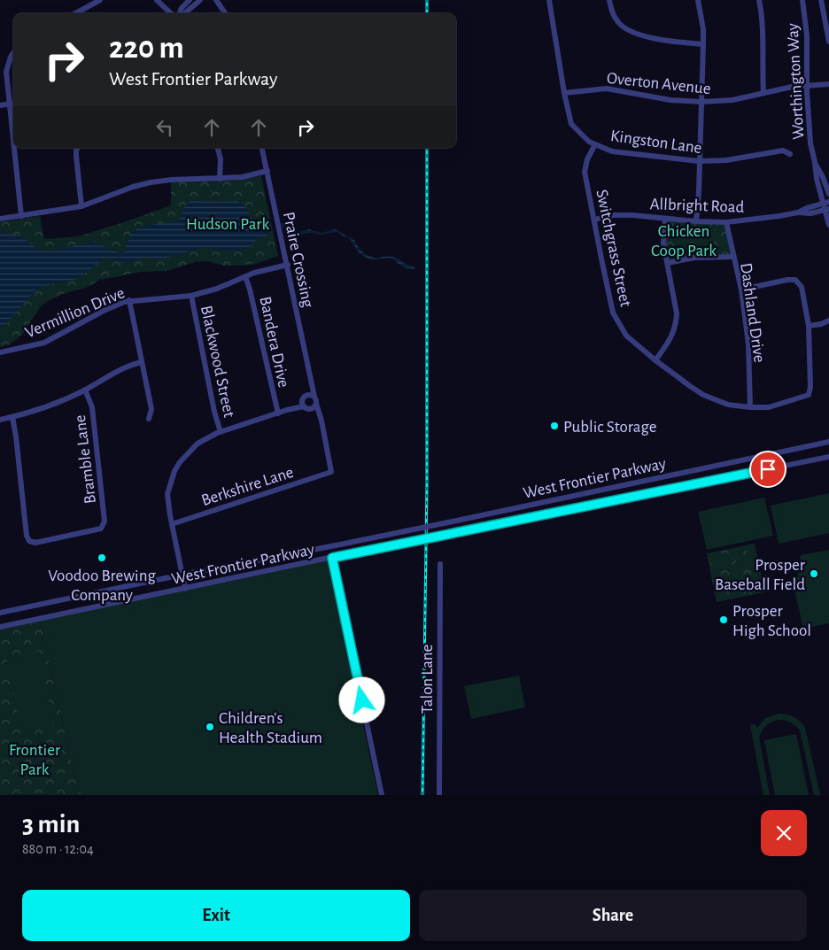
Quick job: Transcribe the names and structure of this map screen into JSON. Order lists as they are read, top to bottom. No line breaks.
{"streets":{"street":["Worthington Way","Overton Avenue","Kingston Lane","Allbright Road","Switchgrass Street","Praire Crossing","Vermillion Drive","Dashland Drive","Bandera Drive","Blackwood Street","Bramble Lane","West Frontier Parkway","Berkshire Lane","Talon Lane"]},"crossings":[["Worthington Way","Overton Avenue"],["Worthington Way","Allbright Road"],["Overton Avenue","Kingston Lane"],["Kingston Lane","Switchgrass Street"],["Allbright Road","Switchgrass Street"],["Allbright Road","Dashland Drive"],["Switchgrass Street","Dashland Drive"],["Praire Crossing","Vermillion Drive"],["Vermillion Drive","Bandera Drive"],["Vermillion Drive","Blackwood Street"]],"parks":["Hudson Park","Chicken Coop Park","Frontier Park"],"places":["Public Storage","Voodoo Brewing Company","Prosper Baseball Field","Prosper High School","Children's Health Stadium"],"page":{"turn":["220 m","West Frontier Parkway"],"heading":["3 min","880 m · 12:04"],"buttons":["Exit","Share"]}}
